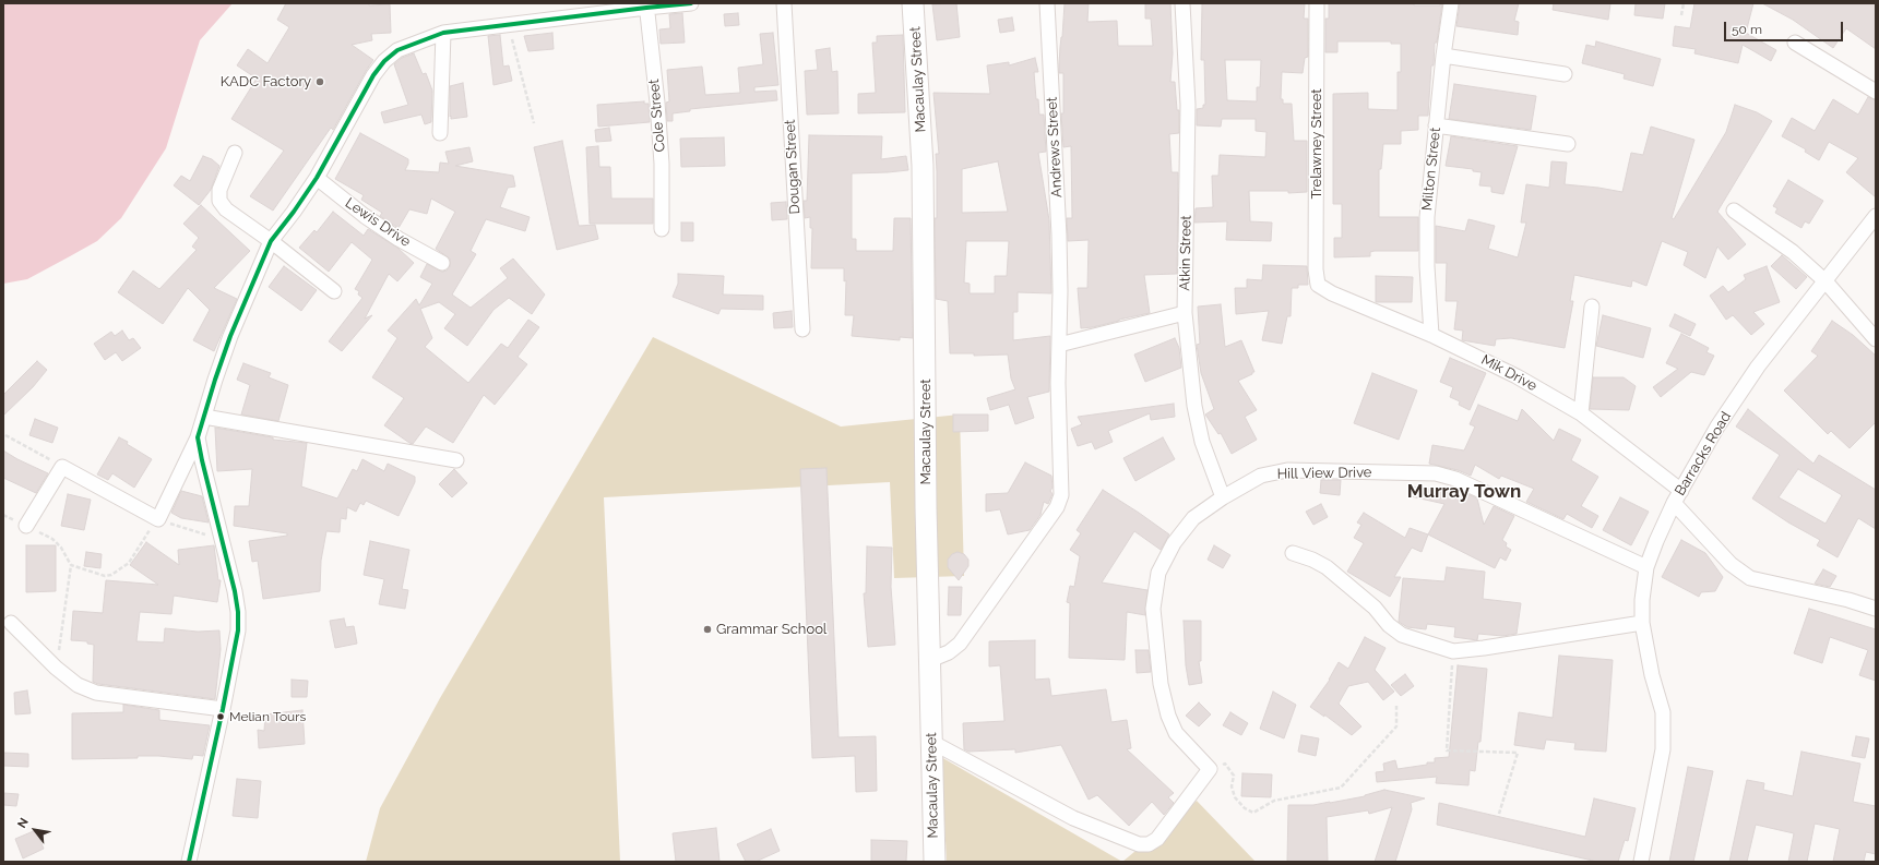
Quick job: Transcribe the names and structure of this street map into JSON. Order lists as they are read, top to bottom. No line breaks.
{"streets":{"street":["Macaulay Street","Cole Street","Trelawney Street","Andrews Street","Dougan Street","Milton Street","Lewis Drive","Atkin Street","Mik Drive","Barracks Road","Hill View Drive"]},"crossings":[["Macaulay Street","Andrews Street"],["Trelawney Street","Mik Drive"],["Milton Street","Mik Drive"],["Atkin Street","Hill View Drive"],["Mik Drive","Barracks Road"]],"districts":["Murray Town"],"places":["KADC Factory","Grammar School","Melian Tours"],"scale_bar":"50 m","north":"top left"}
